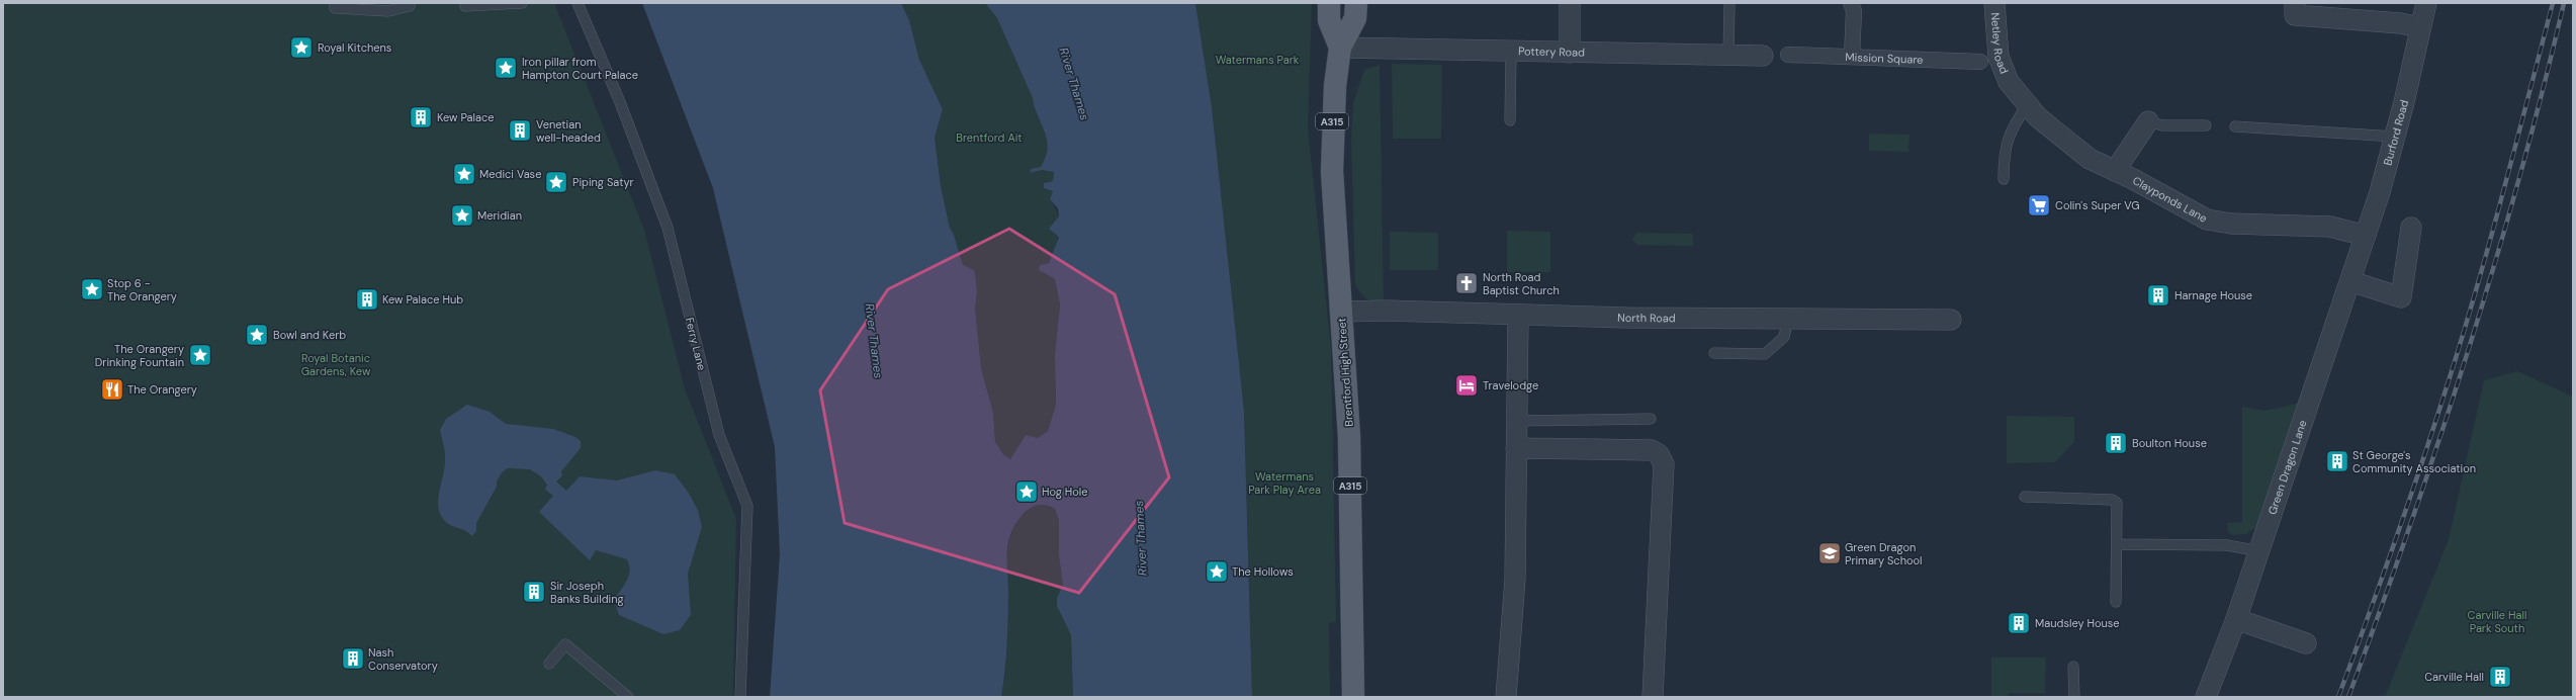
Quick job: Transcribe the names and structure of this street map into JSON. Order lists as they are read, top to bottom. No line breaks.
{"streets":{"main road":["A315","Brentford High Street"],"street":["Netley Road","Pottery Road","Mission Square","Burford Road","Clayponds Lane","North Road","Green Dragon Lane"],"lane":["Ferry Lane"]},"crossings":[["Netley Road","Clayponds Lane"],["Pottery Road","Brentford High Street"],["Burford Road","Clayponds Lane"],["Burford Road","Green Dragon Lane"],["Clayponds Lane","Green Dragon Lane"],["North Road","Brentford High Street"]],"water":["River Thames"],"parks":["Watermans Park","Brentford Ait","Royal Botanic Gardens, Kew","Watermans Park Play Area","Carville Hall Park South"],"places":{"place":["Royal Kitchens","Iron pillar from Hampton Court Palace","Medici Vase","Piping Satyr","Meridian","Stop 6 - The Orangery","Bowl and Kerb","The Orangery Drinking Fountain","Hog Hole","The Hollows"],"building":["Kew Palace","Venetian well-headed","Harnage House","Kew Palace Hub","Boulton House","St George's Community Association","Sir Joseph Banks Building","Maudsley House","Nash Conservatory","Carville Hall"],"supermarket":["Colin's Super VG"],"church":["North Road Baptist Church"],"hotel":["Travelodge"],"restaurant":["The Orangery"],"school or university":["Green Dragon Primary School"]}}
